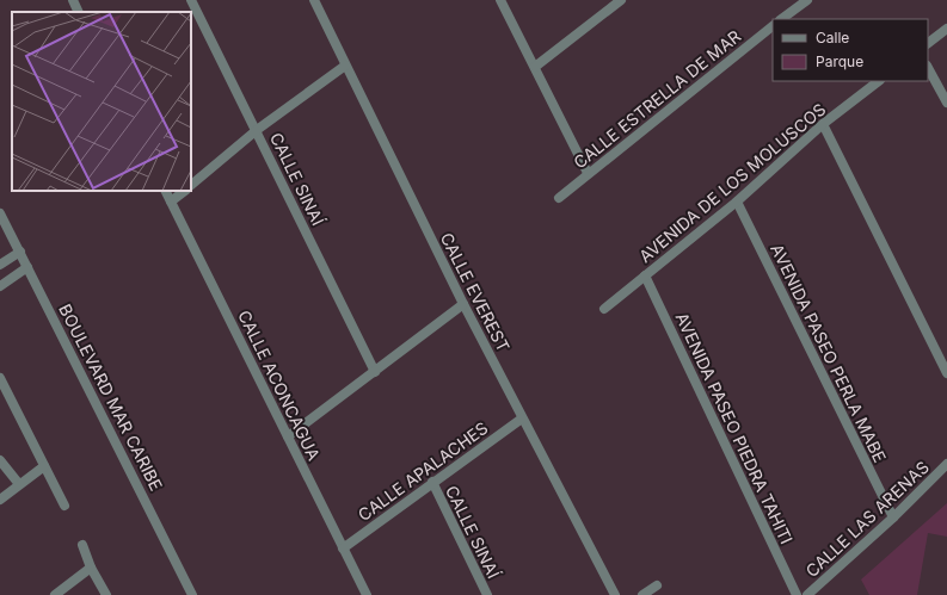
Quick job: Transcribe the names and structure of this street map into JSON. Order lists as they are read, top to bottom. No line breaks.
{"streets":{"street":["CALLE ESTRELLA DE MAR","CALLE SINAÍ","AVENIDA DE LOS MOLUSCOS","CALLE EVEREST","AVENIDA PASEO PERLA MABE","CALLE ACONCAGUA","BOULEVARD MAR CARIBE","AVENIDA PASEO PIEDRA TAHITI","CALLE APALACHES","CALLE LAS ARENAS"]},"crossings":[["CALLE SINAÍ","CALLE APALACHES"],["AVENIDA DE LOS MOLUSCOS","AVENIDA PASEO PERLA MABE"],["AVENIDA DE LOS MOLUSCOS","AVENIDA PASEO PIEDRA TAHITI"],["CALLE EVEREST","CALLE APALACHES"],["AVENIDA PASEO PERLA MABE","CALLE LAS ARENAS"],["CALLE ACONCAGUA","CALLE APALACHES"]],"legend":["Calle","Parque"]}
